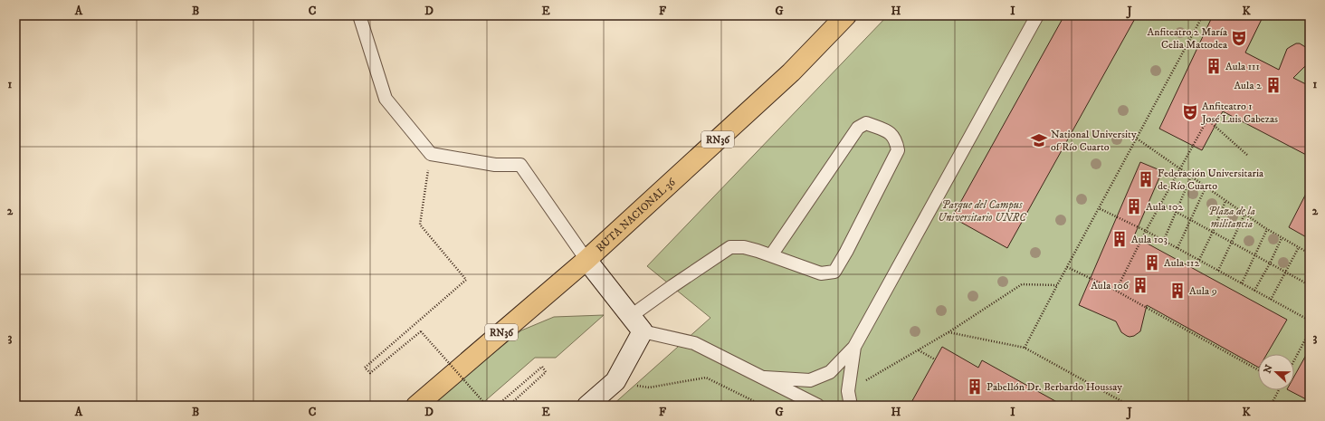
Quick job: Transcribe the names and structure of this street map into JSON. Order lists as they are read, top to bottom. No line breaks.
{"streets":{"highway":["RN36","RUTA NACIONAL 36"]},"parks":["Parque del Campus Universitario UNRC","Plaza de la militancia"],"places":{"theatre":["Anfiteatro 2 María Celia Mattodea","Anfiteatro 1 José Luis Cabezas"],"building":["Aula 111","Aula 2","Federación Universitaria de Río Cuarto","Aula 102","Aula 103","Aula 112","Aula 106","Aula 9","Pabellón Dr. Berbardo Houssay"],"school or university":["National University of Río Cuarto"]},"north":"left","grid":{"columns":["A","B","C","D","E","F","G","H","I","J","K"],"rows":["1","2","3"]}}
